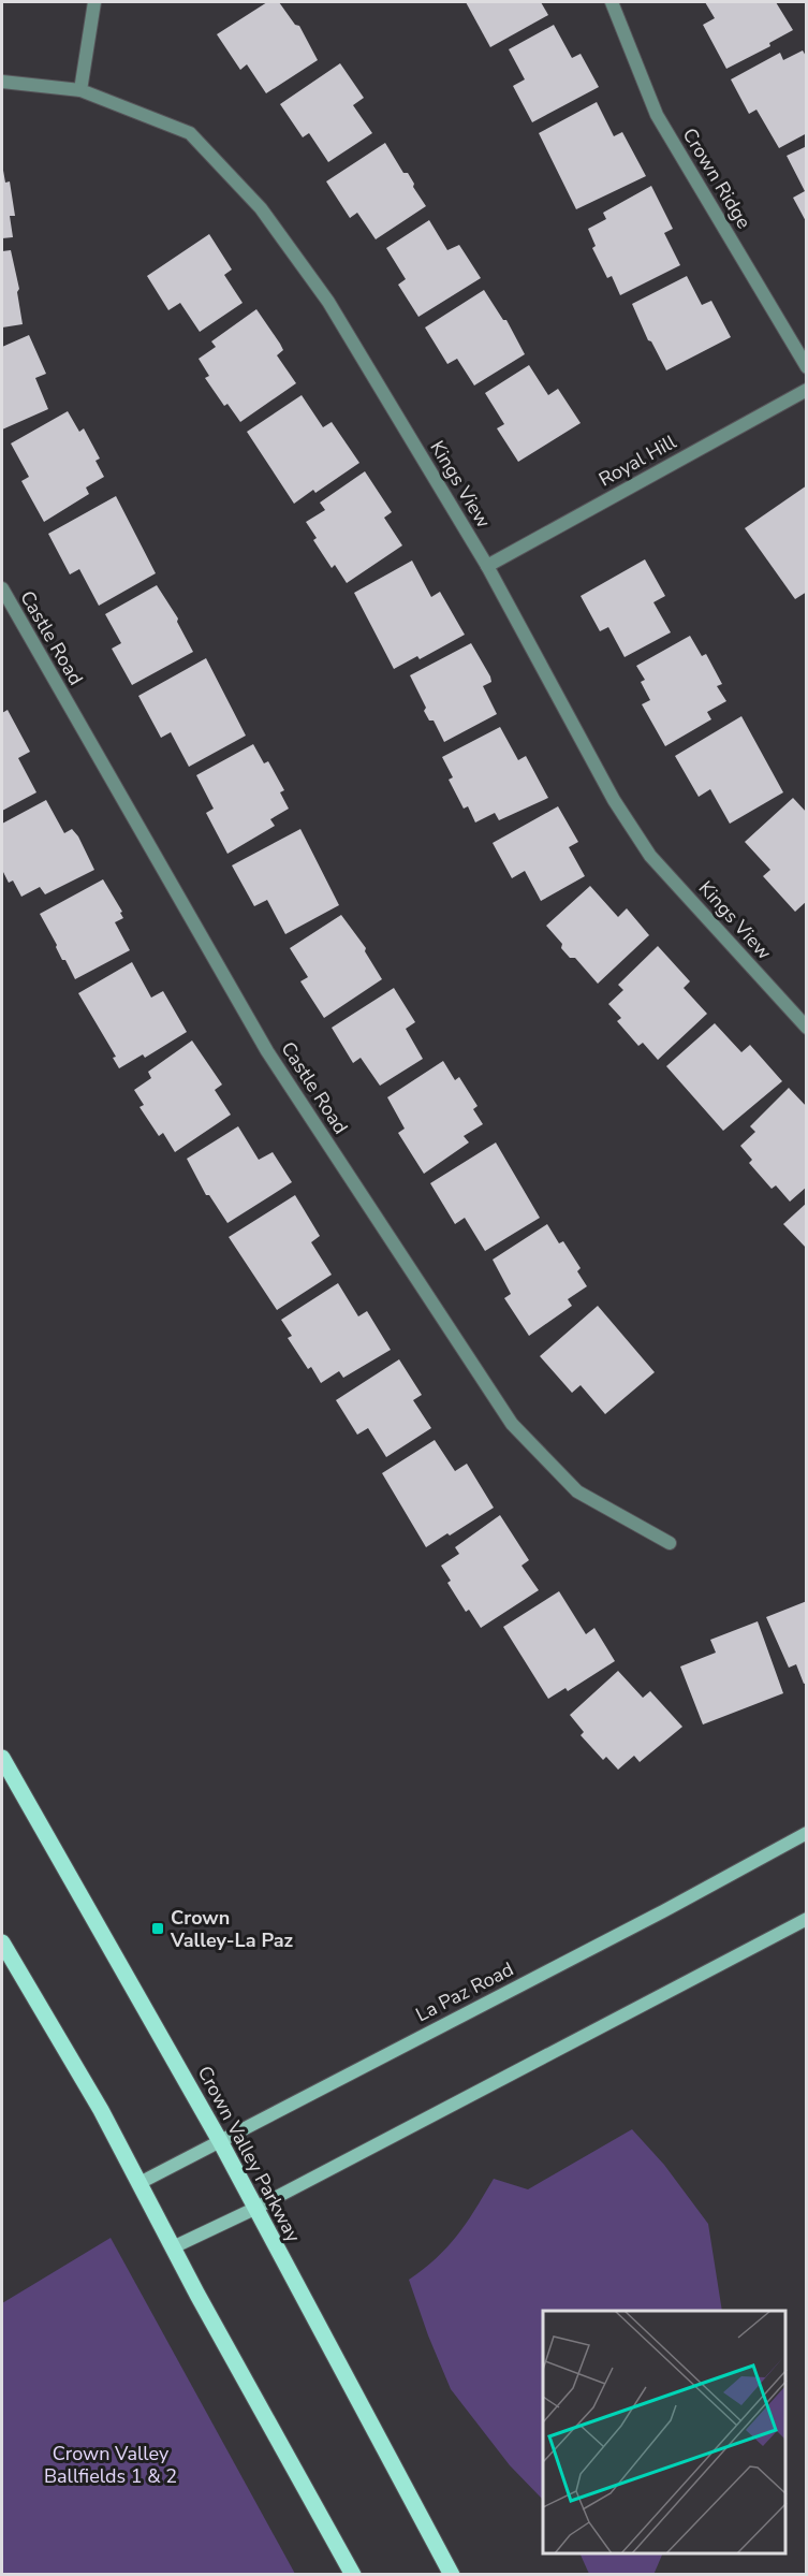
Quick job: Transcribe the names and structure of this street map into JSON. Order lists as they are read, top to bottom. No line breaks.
{"streets":{"main road":["La Paz Road","Crown Valley Parkway"],"street":["Crown Ridge","Royal Hill","Kings View","Castle Road"]},"crossings":[["Royal Hill","Kings View"],["La Paz Road","Crown Valley Parkway"]],"parks":["Crown Valley Ballfields 1 & 2"],"places":{"transit":["Crown Valley-La Paz"]}}
